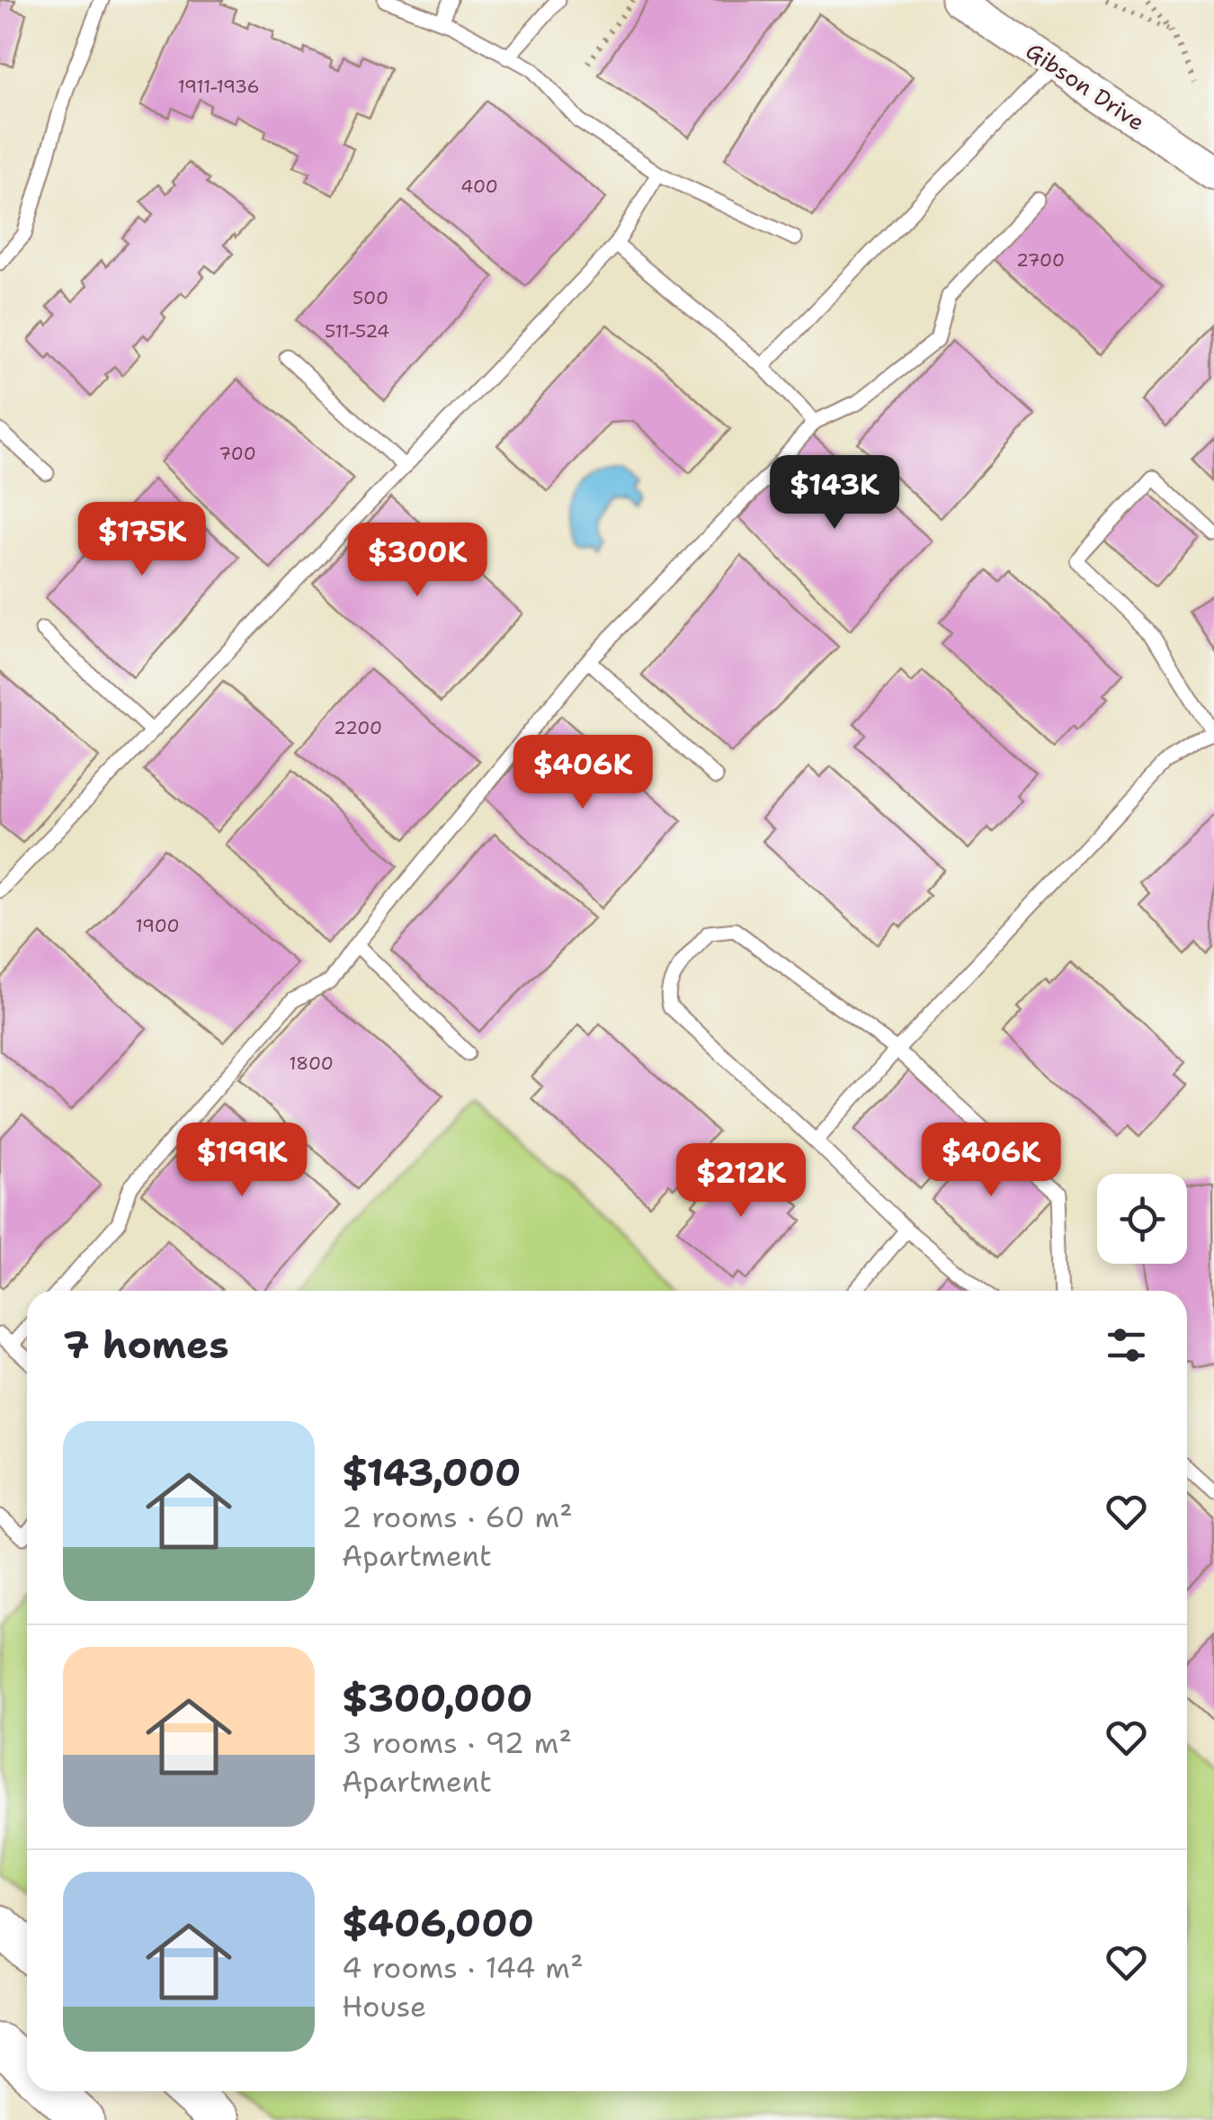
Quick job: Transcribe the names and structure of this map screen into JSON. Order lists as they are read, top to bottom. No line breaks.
{"streets":{"street":["Gibson Drive"]},"house_numbers":["1911-1936","400","2700","500","511-524","700","2200","1900","1800"],"page":{"price":["$143K","$175K","$300K","$406K","$199K","$406K","$212K"],"heading":"7 homes","list":[{"name":"$143,000","note":"2 rooms · 60 m² · Apartment"},{"name":"$300,000","note":"3 rooms · 92 m² · Apartment"},{"name":"$406,000","note":"4 rooms · 144 m² · House"}]}}
